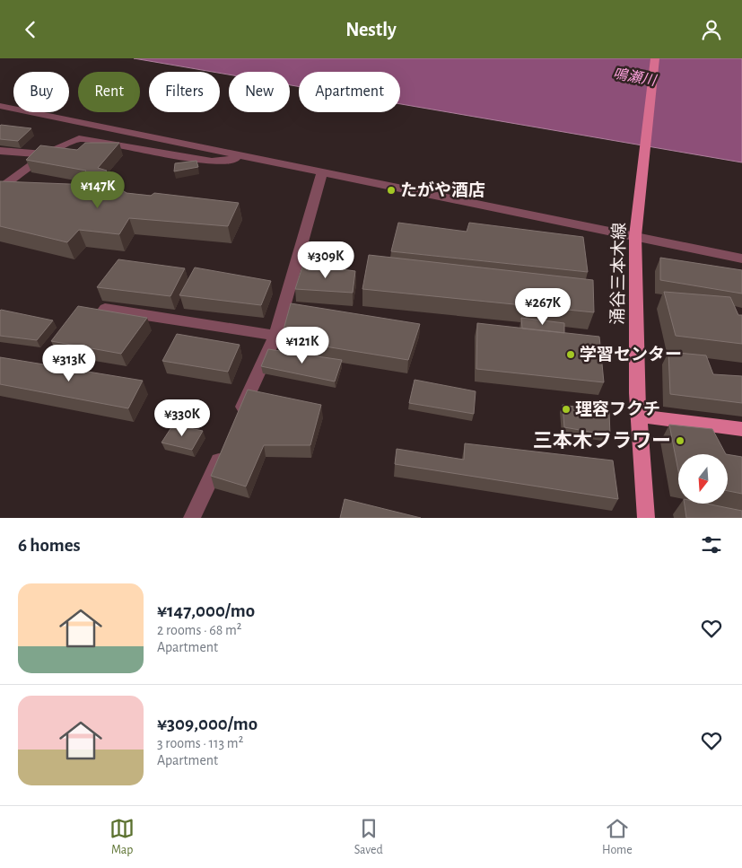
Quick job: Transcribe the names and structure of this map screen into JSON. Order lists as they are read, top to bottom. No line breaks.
{"streets":{"main road":["涌谷三本木線"]},"water":["鳴瀬川"],"places":["たがや酒店","学習センター","理容フクチ","三本木フラワー"],"north":"bottom","page":{"header":"Nestly","chip":["Buy","Rent","Filters","New","Apartment"],"price":["¥147K","¥309K","¥267K","¥121K","¥313K","¥330K"],"heading":"6 homes","list":[{"name":"¥147,000/mo","note":"2 rooms · 68 m² · Apartment"},{"name":"¥309,000/mo","note":"3 rooms · 113 m² · Apartment"}],"tabs":["Map","Saved","Home"]}}
